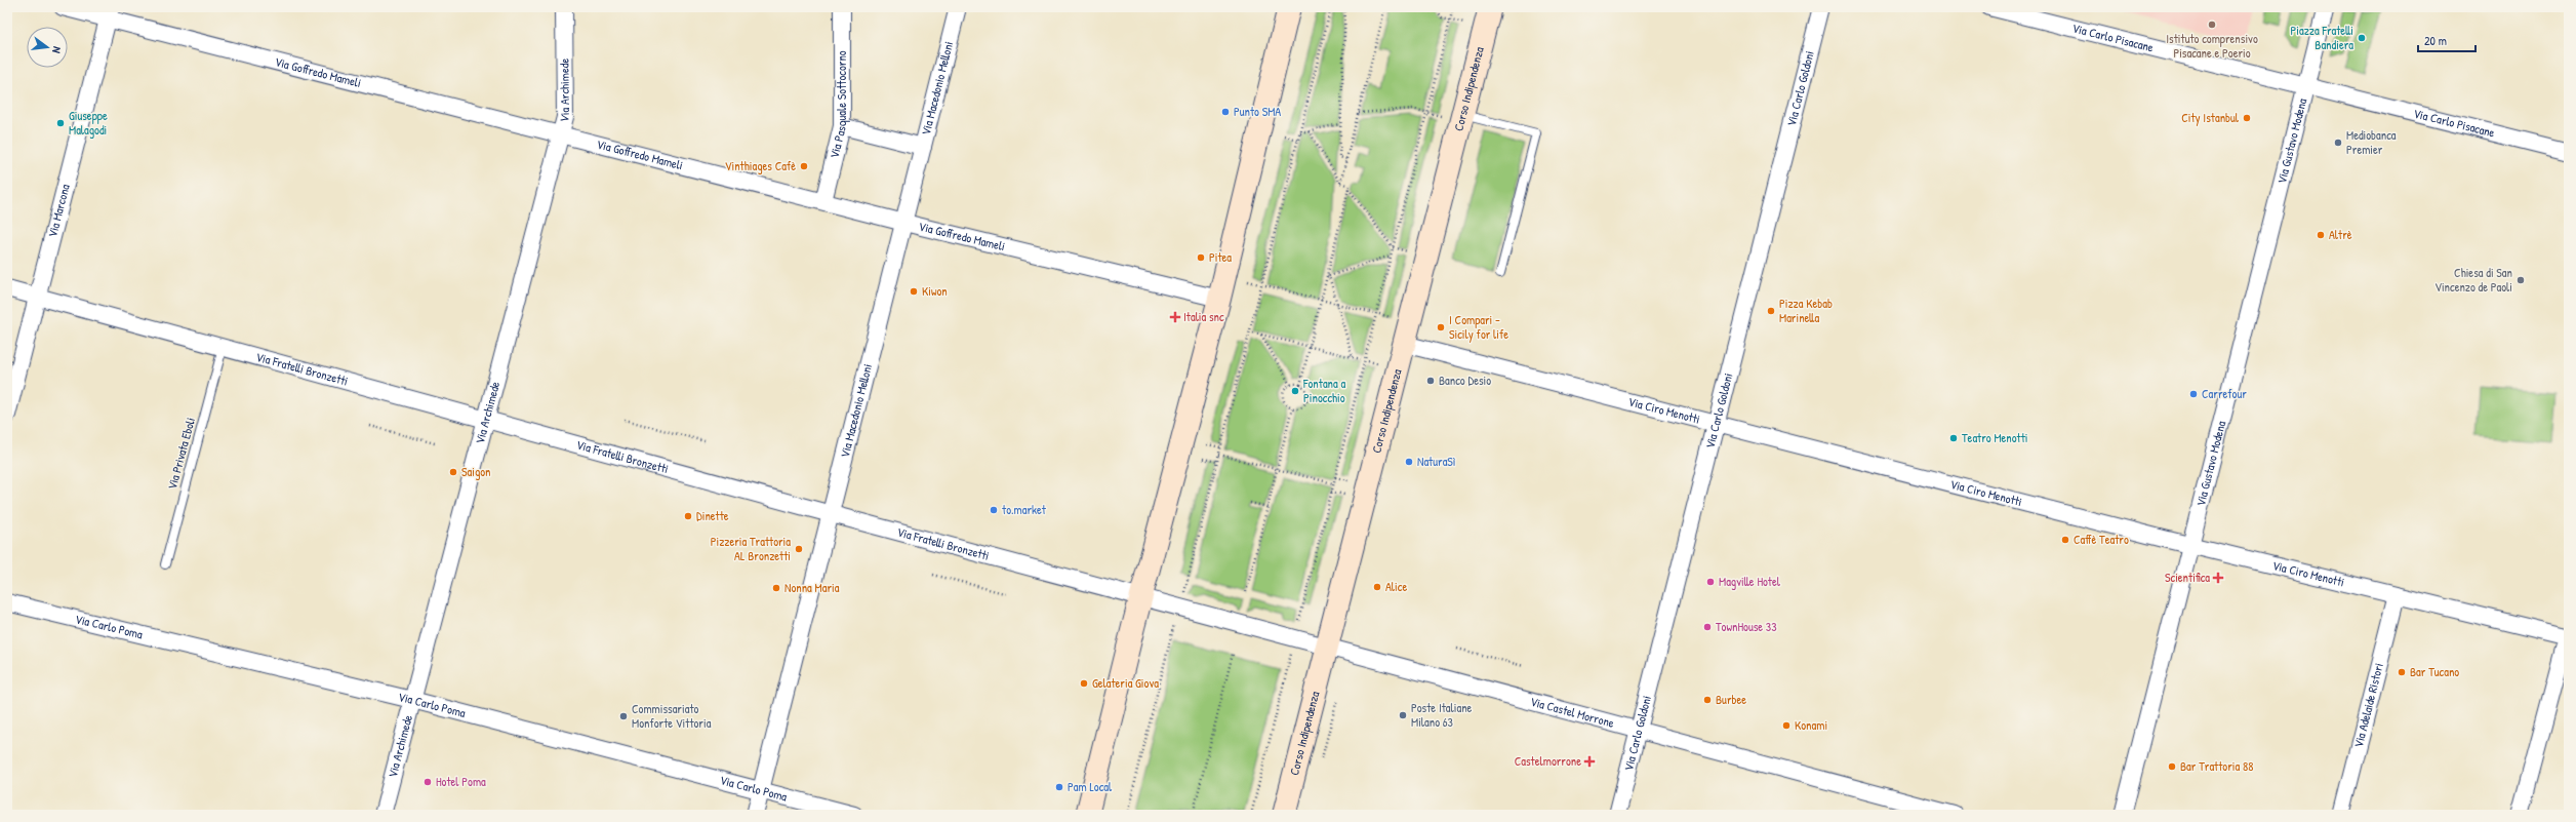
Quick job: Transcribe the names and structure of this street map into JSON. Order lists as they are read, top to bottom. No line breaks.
{"streets":{"street":["Via Carlo Pisacane","Via Goffredo Mameli","Via Macedonio Melloni","Corso Indipendenza","Via Carlo Goldoni","Via Archimede","Via Pasquale Sottocorno","Via Gustavo Modena","Via Marcona","Via Fratelli Bronzetti","Via Ciro Menotti","Via Carlo Poma","Via Adelaide Ristori","Via Castel Morrone"],"lane":["Via Privata Eboli"]},"crossings":[["Via Carlo Pisacane","Via Gustavo Modena"],["Via Goffredo Mameli","Via Macedonio Melloni"],["Via Goffredo Mameli","Via Archimede"],["Via Goffredo Mameli","Via Pasquale Sottocorno"],["Via Goffredo Mameli","Via Marcona"],["Via Macedonio Melloni","Via Fratelli Bronzetti"],["Via Macedonio Melloni","Via Carlo Poma"],["Corso Indipendenza","Via Ciro Menotti"],["Corso Indipendenza","Via Castel Morrone"],["Via Carlo Goldoni","Via Ciro Menotti"],["Via Carlo Goldoni","Via Castel Morrone"],["Via Archimede","Via Fratelli Bronzetti"],["Via Archimede","Via Carlo Poma"],["Via Gustavo Modena","Via Ciro Menotti"],["Via Marcona","Via Fratelli Bronzetti"],["Via Fratelli Bronzetti","Via Privata Eboli"],["Via Fratelli Bronzetti","Via Castel Morrone"],["Via Ciro Menotti","Via Adelaide Ristori"]],"places":{"other":["Istituto comprensivo Pisacane e Poerio","Piazza Fratelli Bandiera","Punto SMA","City Istanbul","Giuseppe Malagodi","Mediobanca Premier","Vinthiages Cafè","Altrè","Pitea","Chiesa di San Vincenzo de Paoli","Kiwon","Pizza Kebab Marinella","I Compari - Sicily for life","Banco Desio","Fontana a Pinocchio","Carrefour","Teatro Menotti","NaturaSì","Saigon","to.market","Dinette","Caffè Teatro","Pizzeria Trattoria AL Bronzetti","Magville Hotel","Alice","Nonna Maria","TownHouse 33","Bar Tucano","Gelateria Giova","Burbee","Poste Italiane Milano 63","Commissariato Monforte Vittoria","Konami","Bar Trattoria 88","Hotel Poma","Pam Local"],"health":["Italia snc","Scientifica","Castelmorrone"]},"scale_bar":"20 m","north":"right"}
